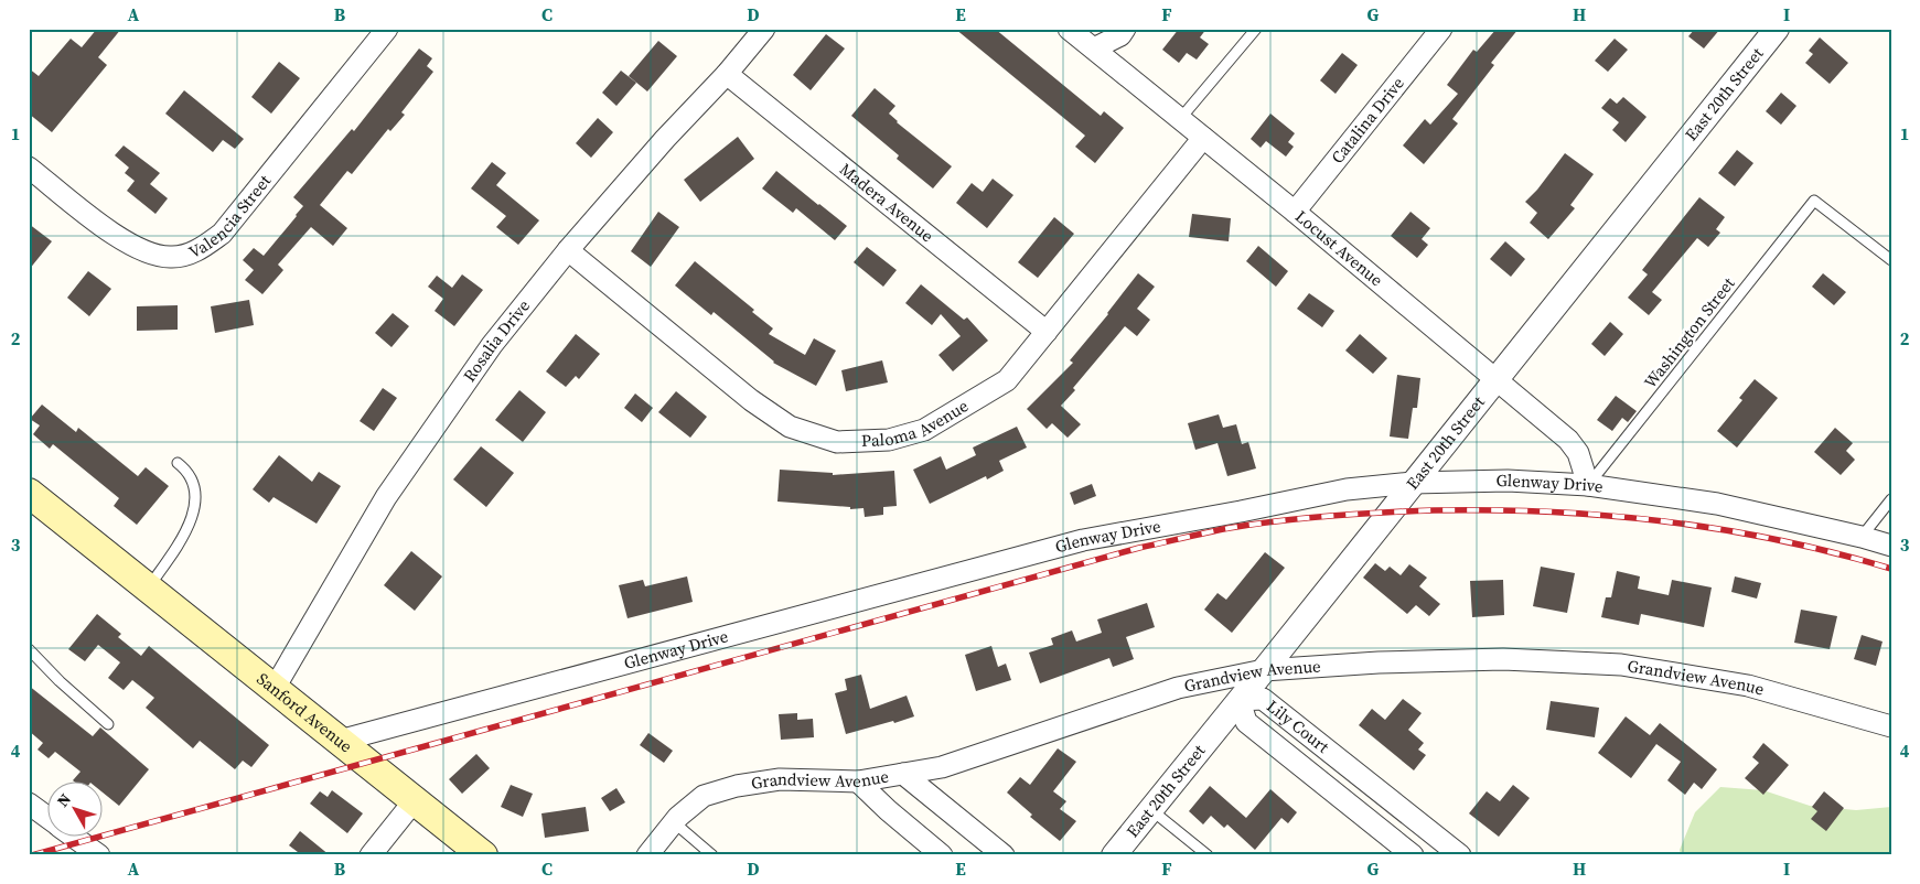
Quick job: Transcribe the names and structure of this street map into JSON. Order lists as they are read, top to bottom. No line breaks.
{"streets":{"main road":["Sanford Avenue"],"street":["East 20th Street","Catalina Drive","Madera Avenue","Valencia Street","Locust Avenue","Rosalia Drive","Paloma Avenue","Glenway Drive","Grandview Avenue","Lily Court"],"lane":["Washington Street"]},"crossings":[["East 20th Street","Locust Avenue"],["East 20th Street","Glenway Drive"],["East 20th Street","Grandview Avenue"],["East 20th Street","Lily Court"],["Catalina Drive","Locust Avenue"],["Madera Avenue","Rosalia Drive"],["Madera Avenue","Paloma Avenue"],["Locust Avenue","Washington Street"],["Locust Avenue","Paloma Avenue"],["Locust Avenue","Glenway Drive"],["Washington Street","Glenway Drive"],["Rosalia Drive","Paloma Avenue"],["Rosalia Drive","Sanford Avenue"],["Glenway Drive","Sanford Avenue"]],"north":"top left","grid":{"columns":["A","B","C","D","E","F","G","H","I"],"rows":["1","2","3","4"]}}
